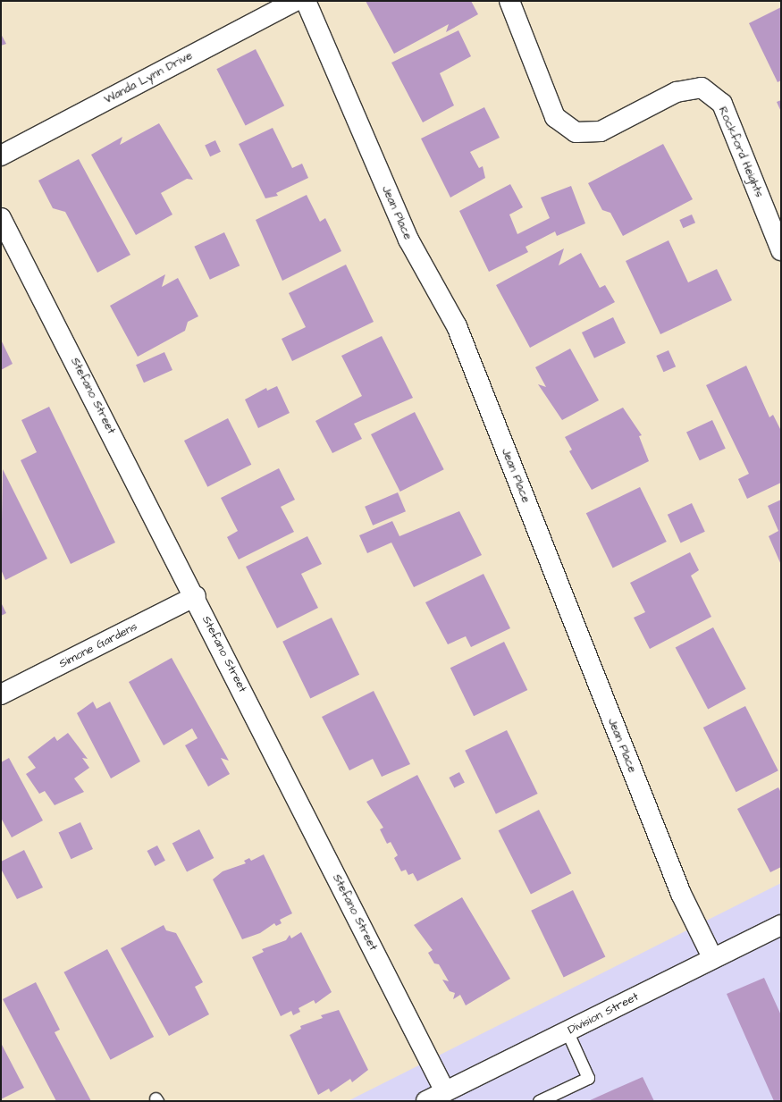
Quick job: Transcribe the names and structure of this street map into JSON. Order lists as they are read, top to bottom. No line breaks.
{"streets":{"street":["Wanda Lynn Drive","Rockford Heights","Jean Place","Stefano Street","Simone Gardens","Division Street"]},"crossings":[["Jean Place","Division Street"],["Stefano Street","Simone Gardens"],["Stefano Street","Division Street"]]}
